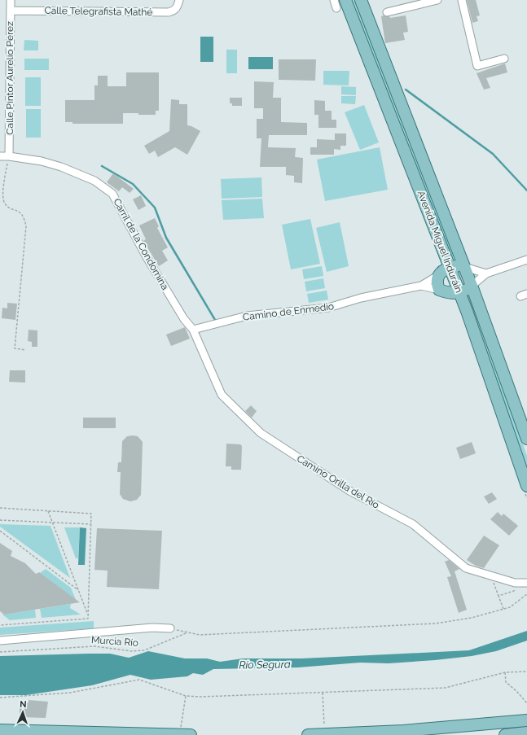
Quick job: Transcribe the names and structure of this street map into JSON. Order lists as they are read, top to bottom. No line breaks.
{"streets":{"main road":["Avenida Miguel Induráin"],"street":["Calle Telegrafista Mathé","Calle Pintor Aurelio Pérez","Carril de la Condomina","Camino de Enmedio","Camino Orilla del Río"],"path":["Murcia Río"]},"crossings":[["Calle Telegrafista Mathé","Calle Pintor Aurelio Pérez"],["Calle Pintor Aurelio Pérez","Carril de la Condomina"],["Carril de la Condomina","Camino de Enmedio"],["Carril de la Condomina","Camino Orilla del Río"],["Camino de Enmedio","Camino Orilla del Río"]],"water":["Río Segura"],"north":"top"}
